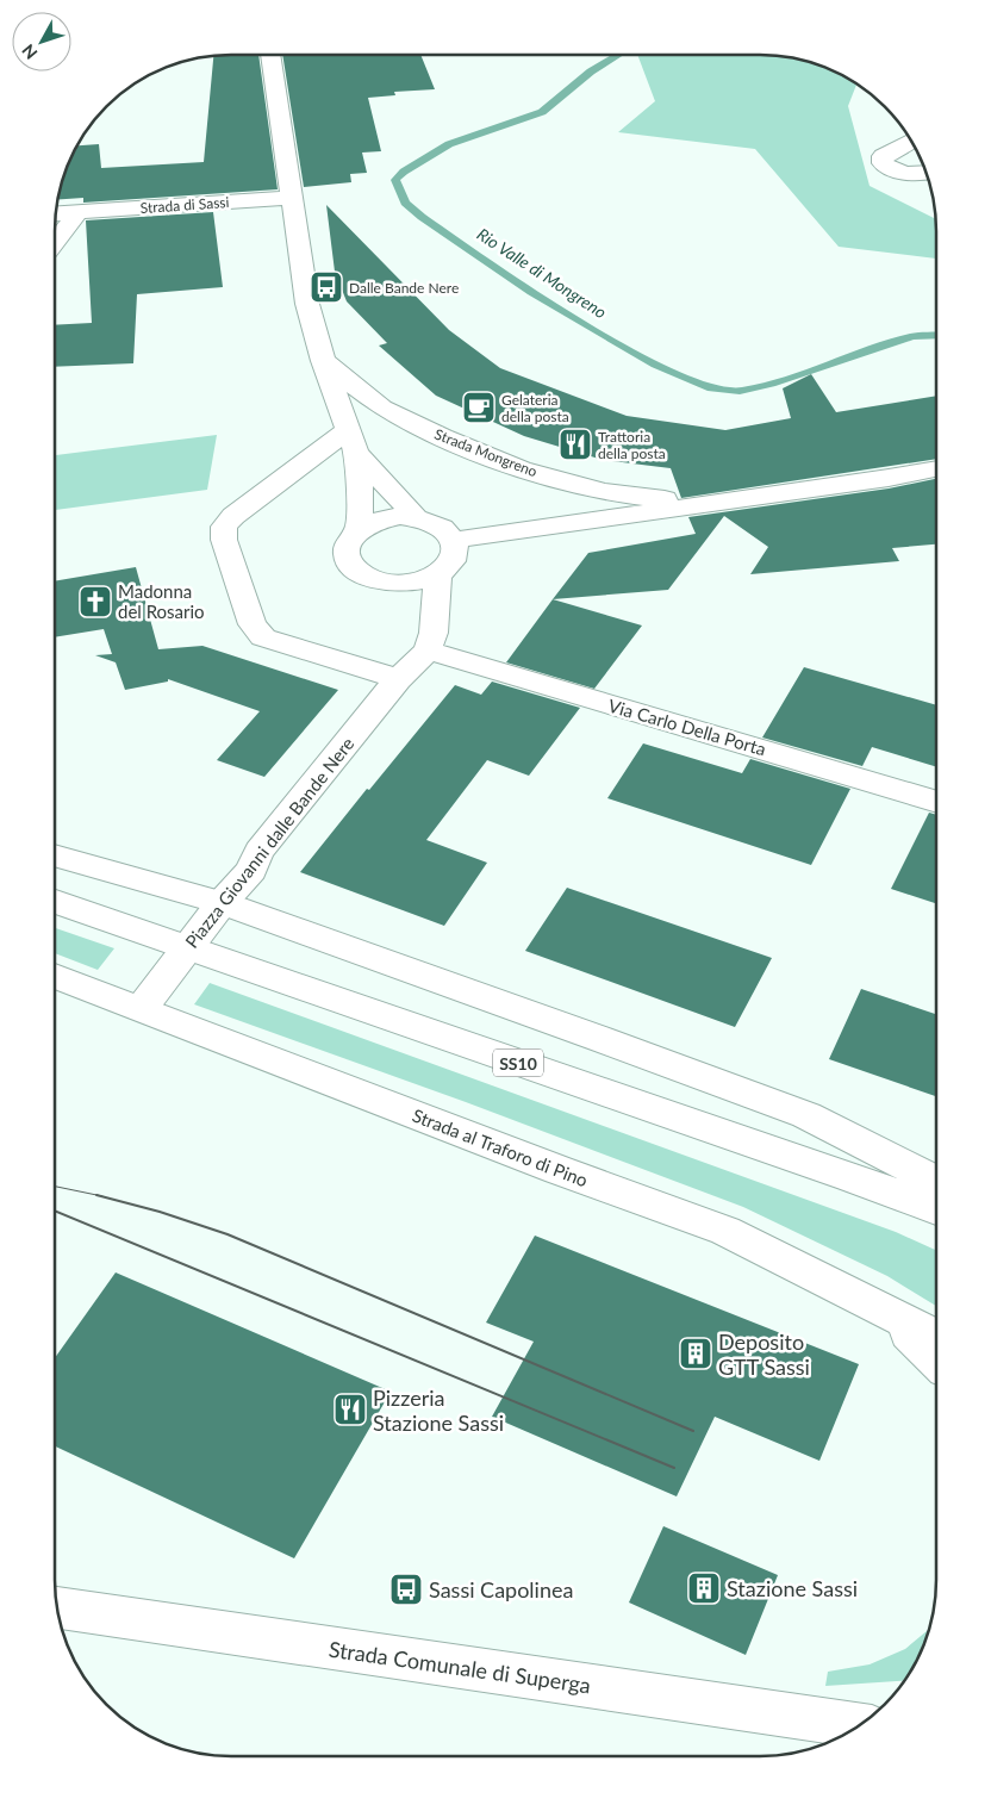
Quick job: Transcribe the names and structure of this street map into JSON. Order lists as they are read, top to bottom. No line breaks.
{"streets":{"street":["Strada di Sassi","Strada Mongreno","Via Carlo Della Porta","Piazza Giovanni dalle Bande Nere","SS10","Strada al Traforo di Pino","Strada Comunale di Superga"]},"crossings":[["Via Carlo Della Porta","Piazza Giovanni dalle Bande Nere"],["Piazza Giovanni dalle Bande Nere","SS10"],["Piazza Giovanni dalle Bande Nere","Strada al Traforo di Pino"]],"water":["Rio Valle di Mongreno"],"places":{"bus stop":["Dalle Bande Nere","Sassi Capolinea"],"cafe":["Gelateria della posta"],"restaurant":["Trattoria della posta","Pizzeria Stazione Sassi"],"church":["Madonna del Rosario"],"building":["Deposito GTT Sassi","Stazione Sassi"]},"north":"bottom left"}
